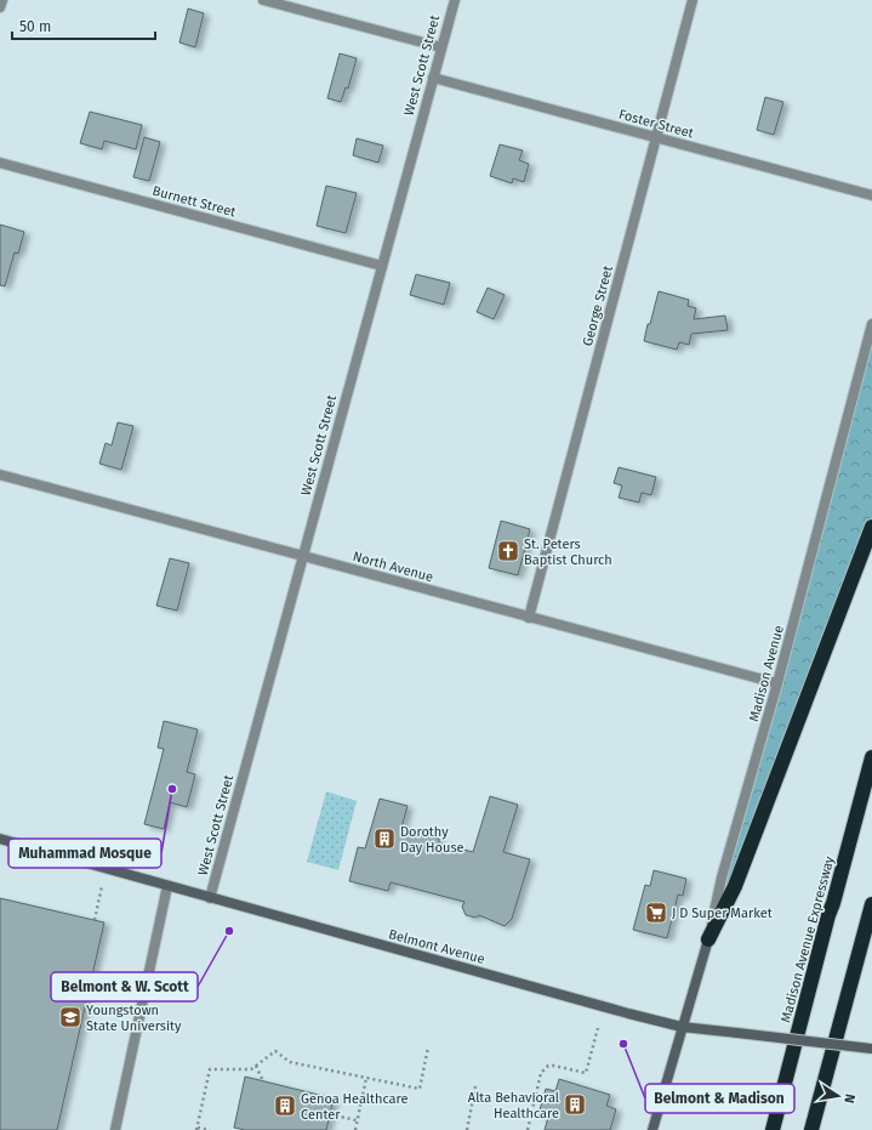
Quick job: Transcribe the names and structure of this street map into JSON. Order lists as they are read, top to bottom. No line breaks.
{"streets":{"highway":["Madison Avenue Expressway"],"main road":["Madison Avenue","Belmont Avenue"],"street":["West Scott Street","Foster Street","Burnett Street","George Street","North Avenue"]},"crossings":[["West Scott Street","Foster Street"],["West Scott Street","Burnett Street"],["West Scott Street","North Avenue"],["West Scott Street","Belmont Avenue"],["Foster Street","George Street"],["George Street","North Avenue"],["North Avenue","Madison Avenue"],["Madison Avenue","Belmont Avenue"]],"places":{"church":["St. Peters Baptist Church"],"other":["Muhammad Mosque","Belmont & W. Scott","Belmont & Madison"],"building":["Dorothy Day House","Alta Behavioral Healthcare","Genoa Healthcare Center"],"supermarket":["J D Super Market"],"school or university":["Youngstown State University"]},"scale_bar":"50 m","north":"right"}
